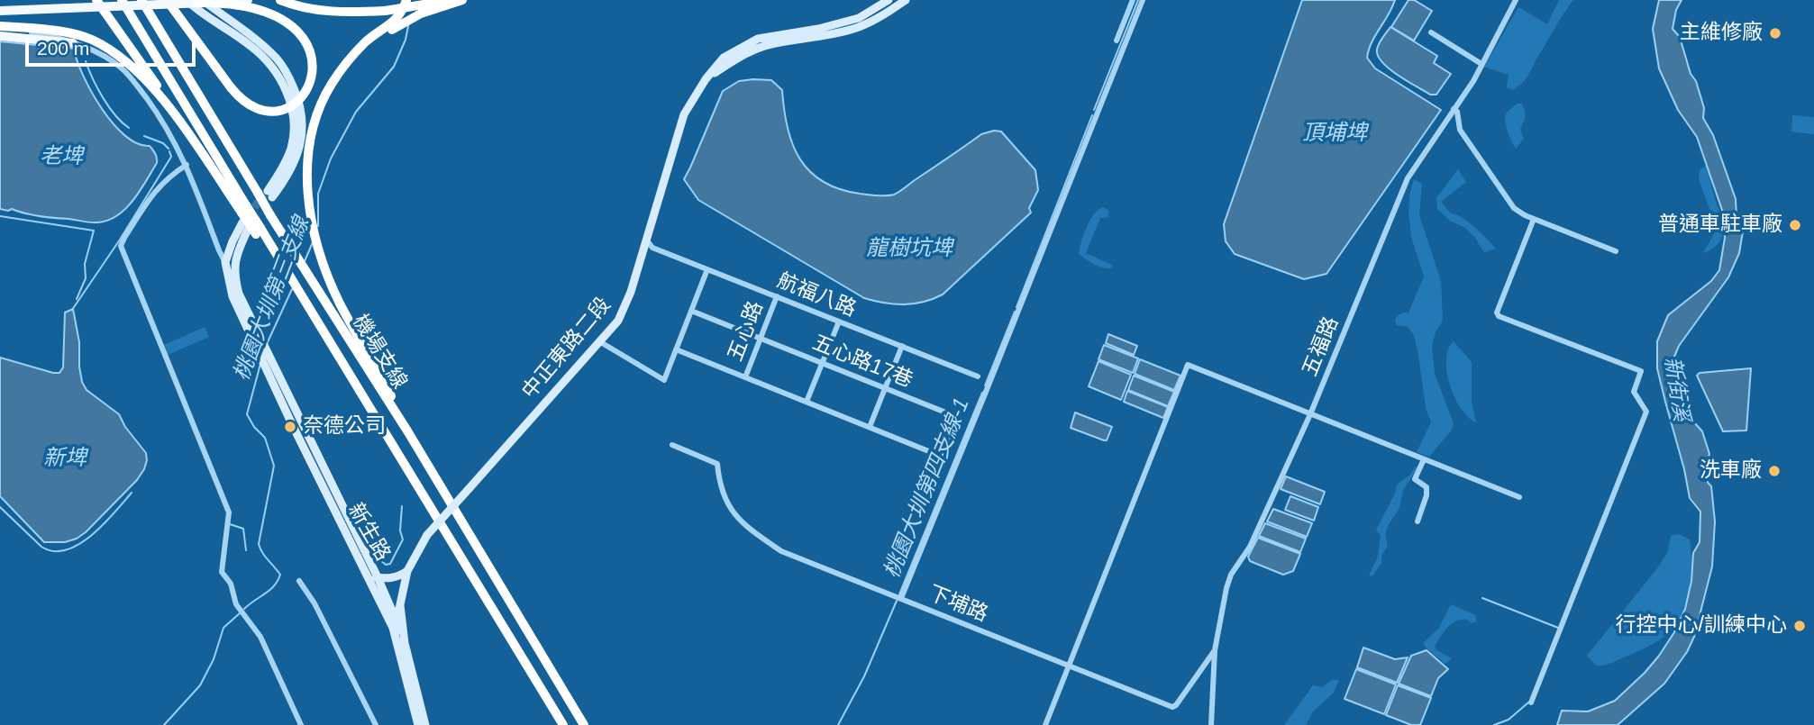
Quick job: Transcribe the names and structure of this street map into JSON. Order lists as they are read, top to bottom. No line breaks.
{"streets":{"highway":["機場支線"],"main road":["中正東路二段","新生路"],"street":["航福八路","五心路","五福路","五心路17巷","下埔路"]},"crossings":[["航福八路","五心路"],["航福八路","中正東路二段"],["五心路","五心路17巷"],["五福路","下埔路"]],"water":["頂埔埤","老埤","龍樹坑埤","桃園大圳第三支線","新街溪","新埤","桃園大圳第四支線-1"],"places":["主維修廠","普通車駐車廠","奈德公司","洗車廠","行控中心/訓練中心"],"scale_bar":"200 m"}
